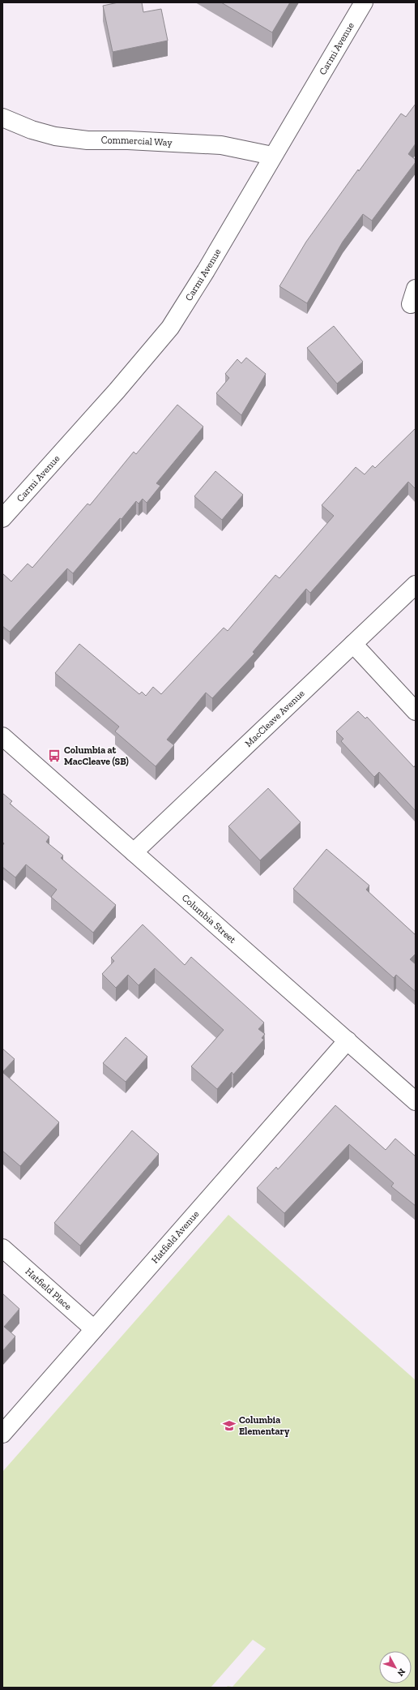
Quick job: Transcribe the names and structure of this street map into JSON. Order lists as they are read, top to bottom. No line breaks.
{"streets":{"street":["Carmi Avenue","Commercial Way","MacCleave Avenue","Columbia Street","Hatfield Avenue","Hatfield Place"]},"crossings":[["Carmi Avenue","Commercial Way"],["MacCleave Avenue","Columbia Street"],["Columbia Street","Hatfield Avenue"],["Hatfield Avenue","Hatfield Place"]],"places":{"bus stop":["Columbia at MacCleave (SB)"],"school or university":["Columbia Elementary"]},"north":"bottom right"}
